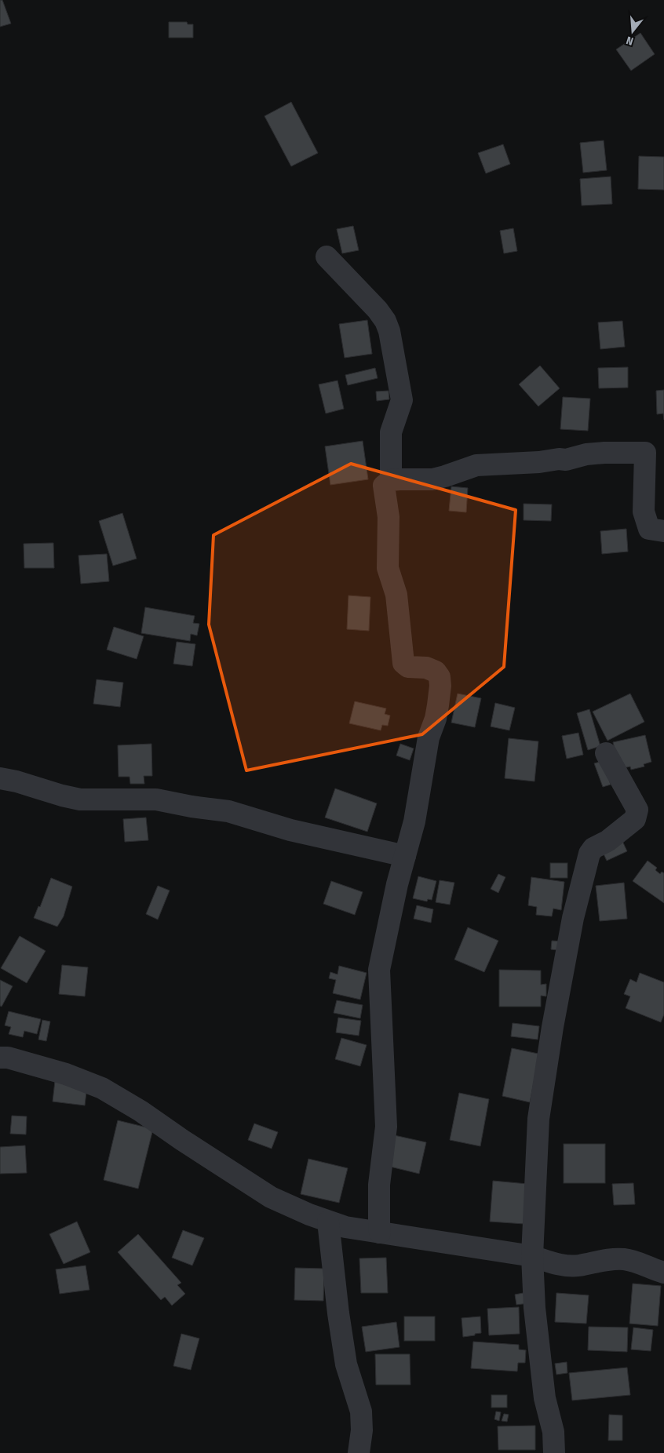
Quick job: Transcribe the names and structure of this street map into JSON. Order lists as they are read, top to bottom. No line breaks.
{"north":"bottom"}
